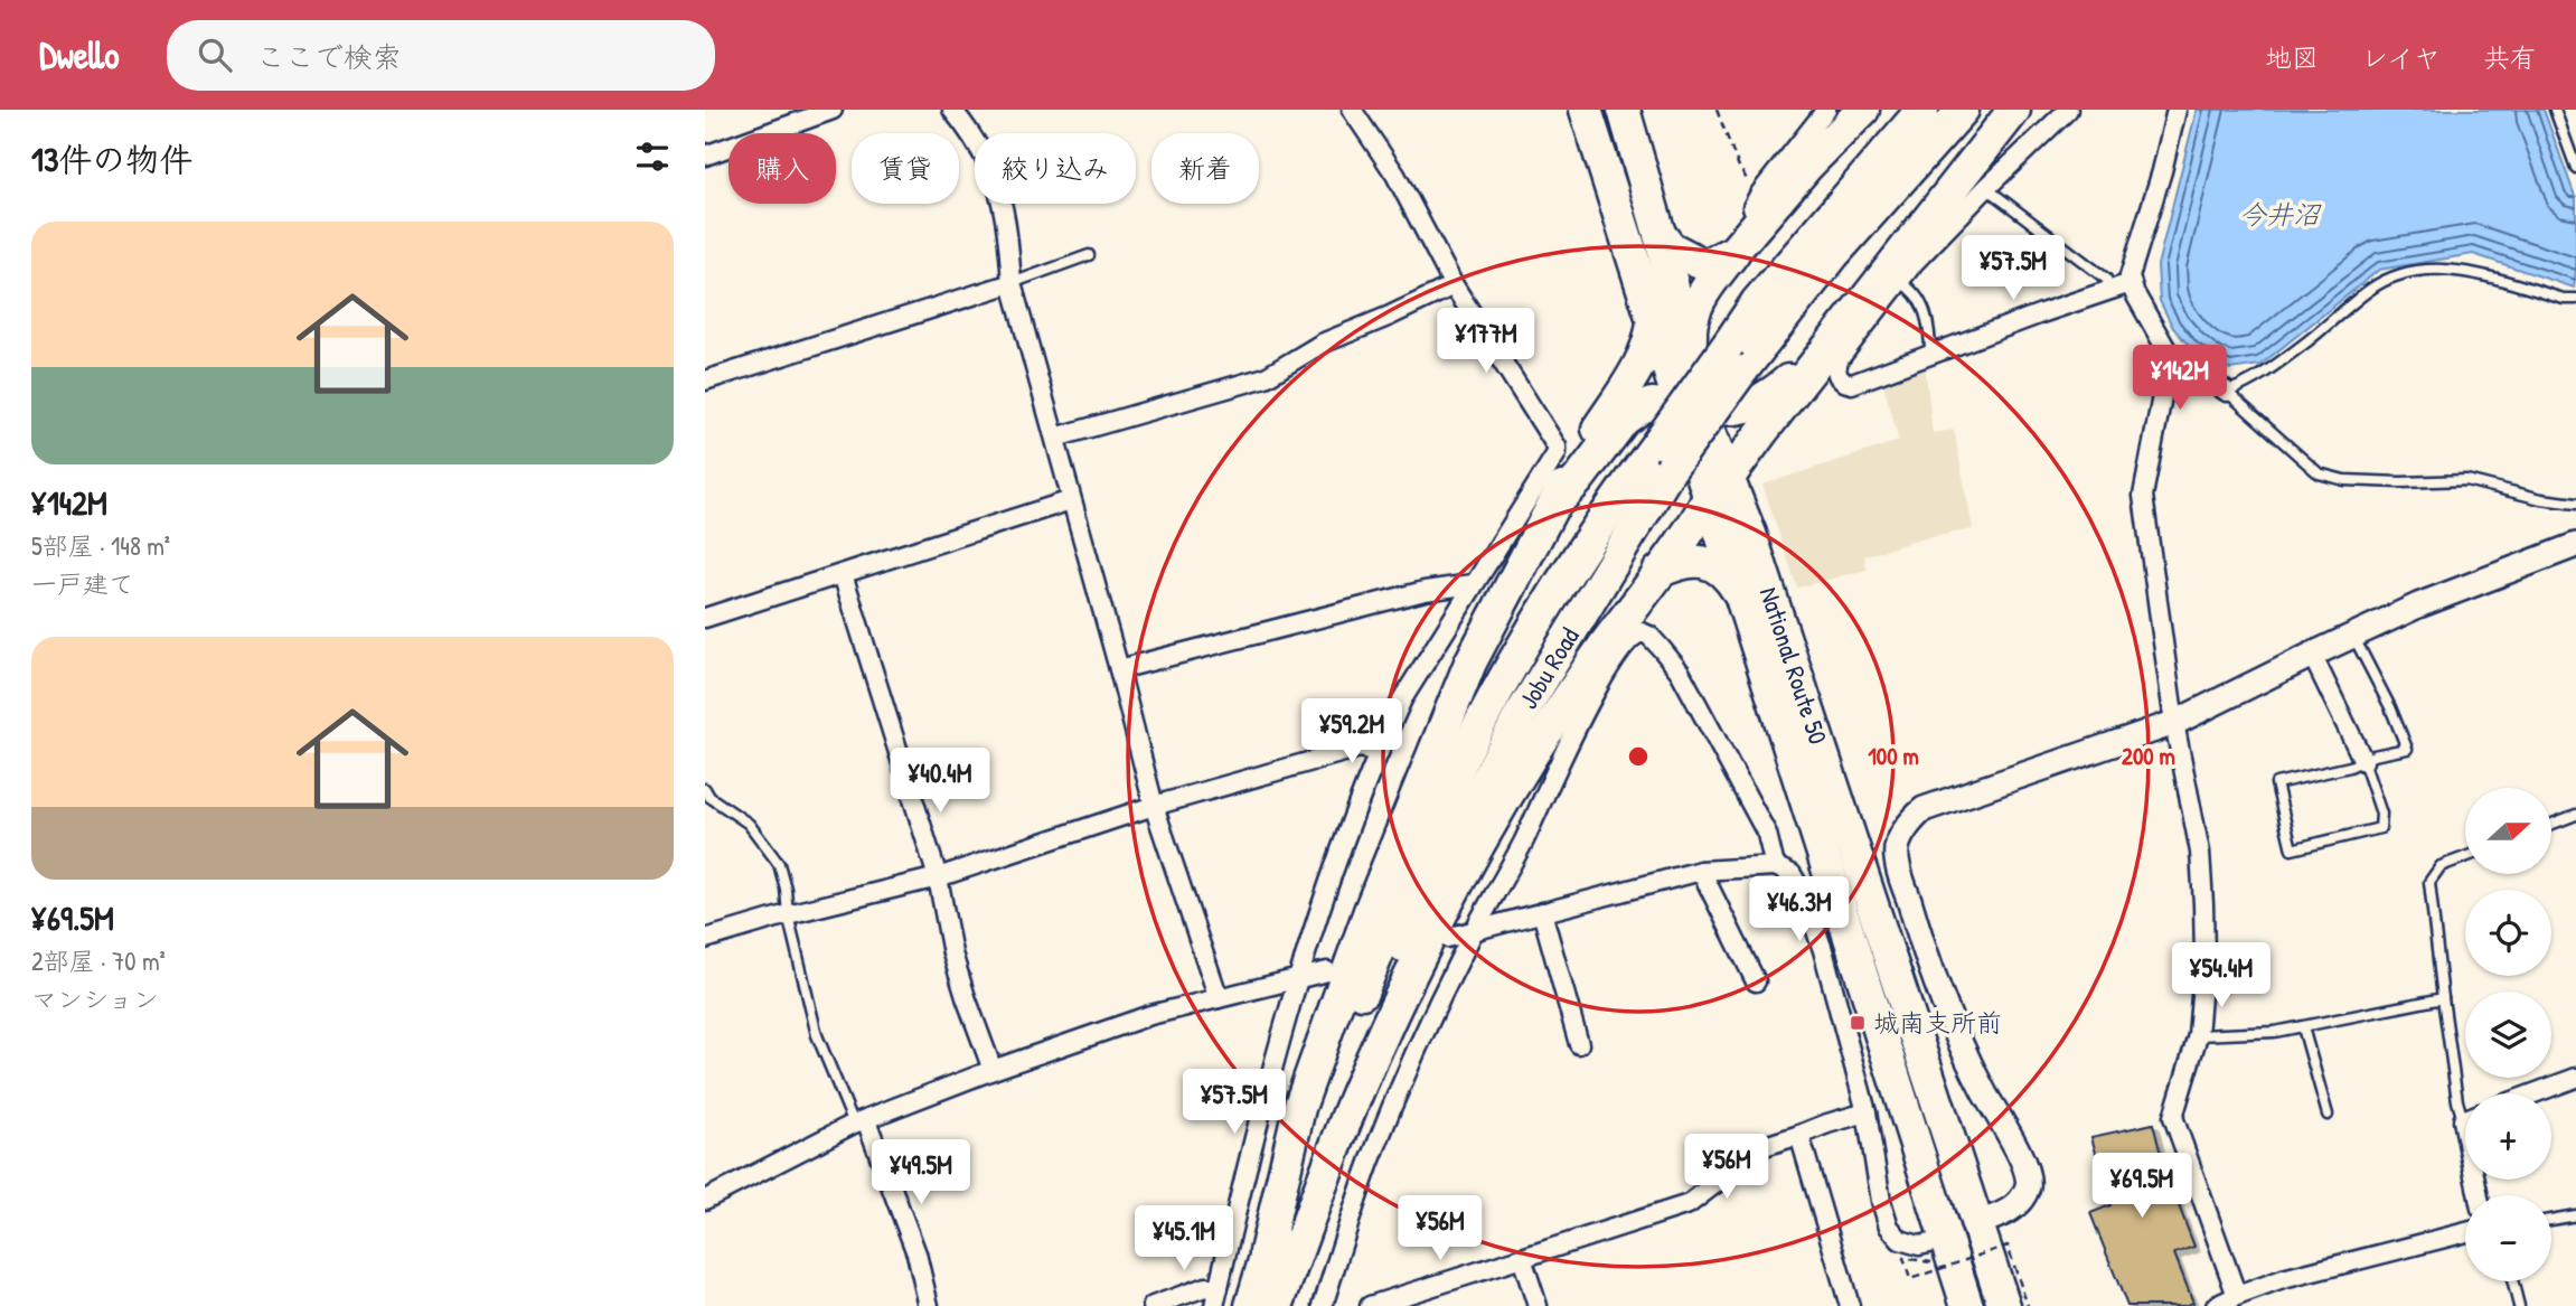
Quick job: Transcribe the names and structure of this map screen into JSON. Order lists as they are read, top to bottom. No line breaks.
{"streets":{"highway":["National Route 50","Jobu Road"]},"water":["今井沼"],"places":{"transit":["城南支所前"]},"north":"right","page":{"header":"Dwello","search":"ここで検索","nav":["地図","レイヤ","共有"],"heading":"13件の物件","chip":["購入","賃貸","絞り込み","新着"],"list":[{"name":"¥142M","note":"5部屋 · 148 m² · 一戸建て"},{"name":"¥69.5M","note":"2部屋 · 70 m² · マンション"}],"price":["¥57.5M","¥177M","¥142M","¥59.2M","¥40.4M","¥46.3M","¥54.4M","¥57.5M","¥56M","¥49.5M","¥69.5M","¥56M","¥45.1M"],"map_buttons":["+","−"]},"rings":["100 m","200 m"]}
